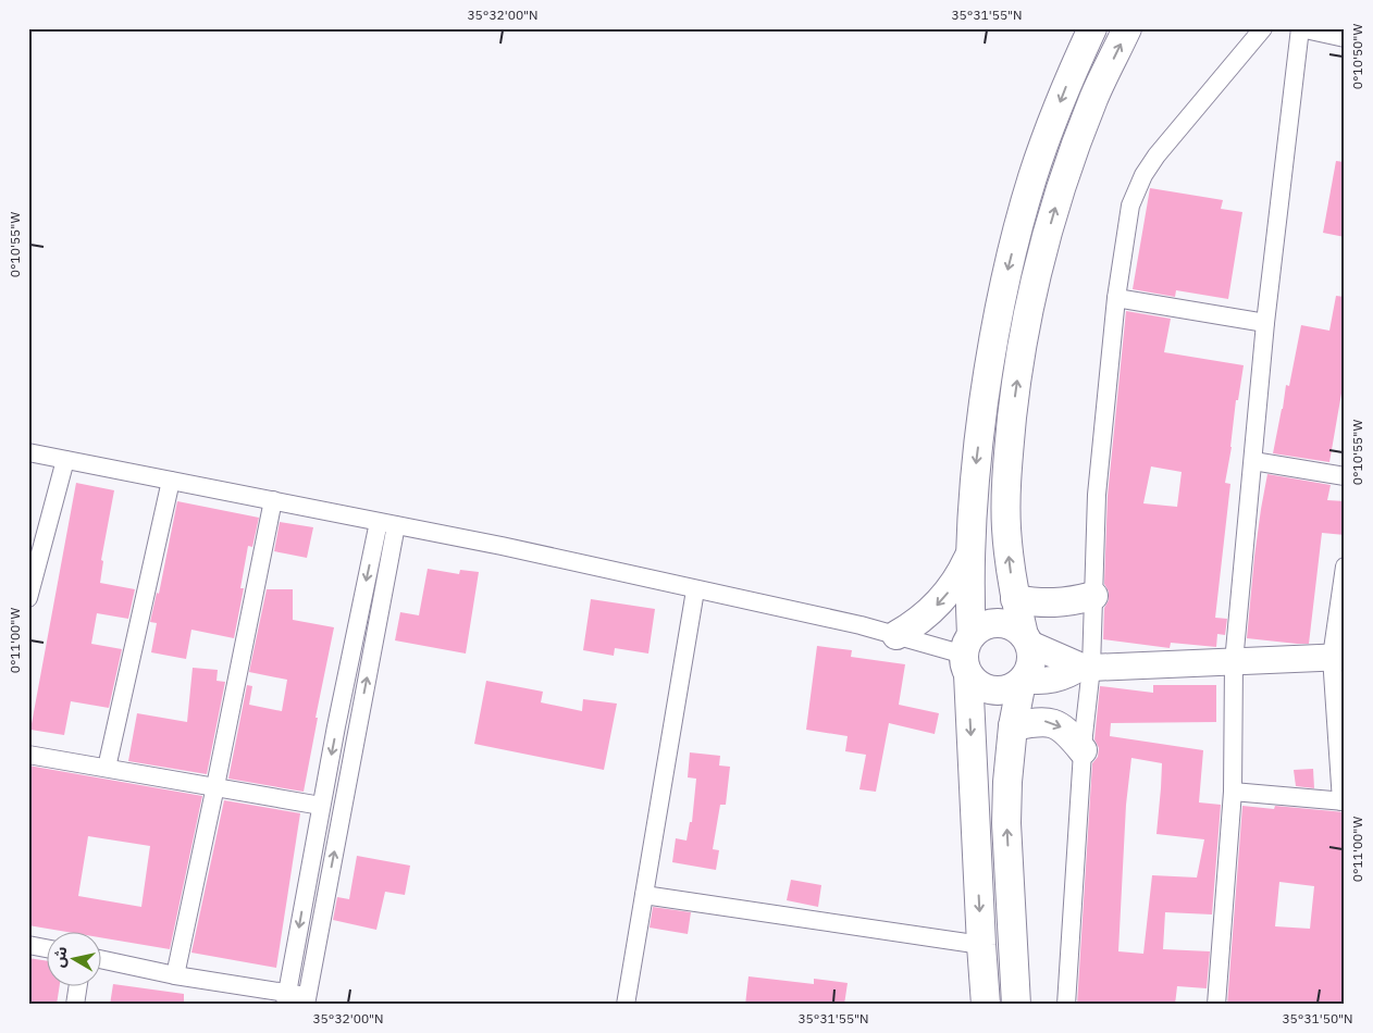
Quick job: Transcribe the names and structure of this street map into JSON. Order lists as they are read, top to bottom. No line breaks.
{"north":"left","coordinates":["35°32'00\"N","35°31'55\"N","0°10'50\"W","0°10'55\"W","0°11'00\"W","35°31'50\"N"]}
